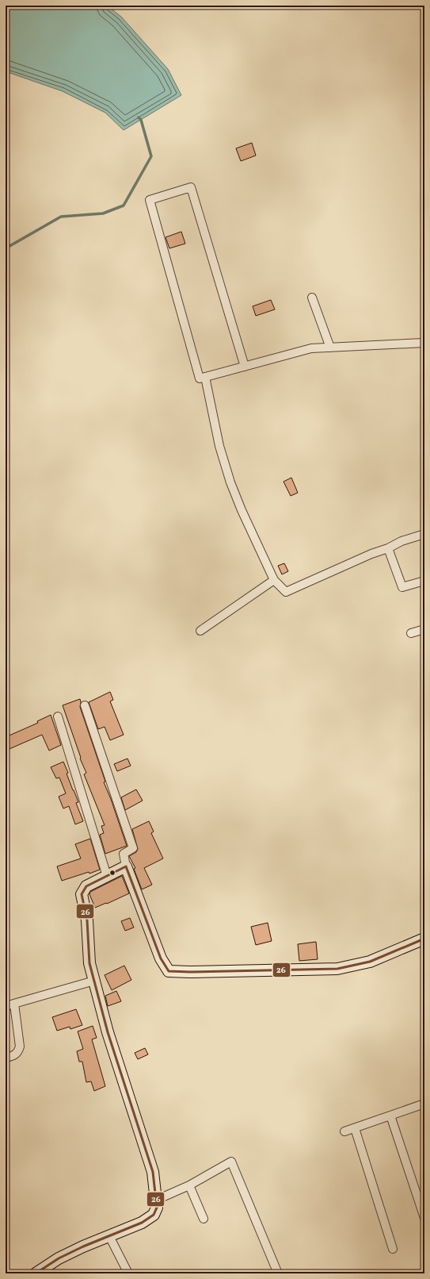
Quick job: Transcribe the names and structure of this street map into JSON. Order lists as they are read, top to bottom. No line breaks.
{"lines":["transit line 26"]}
